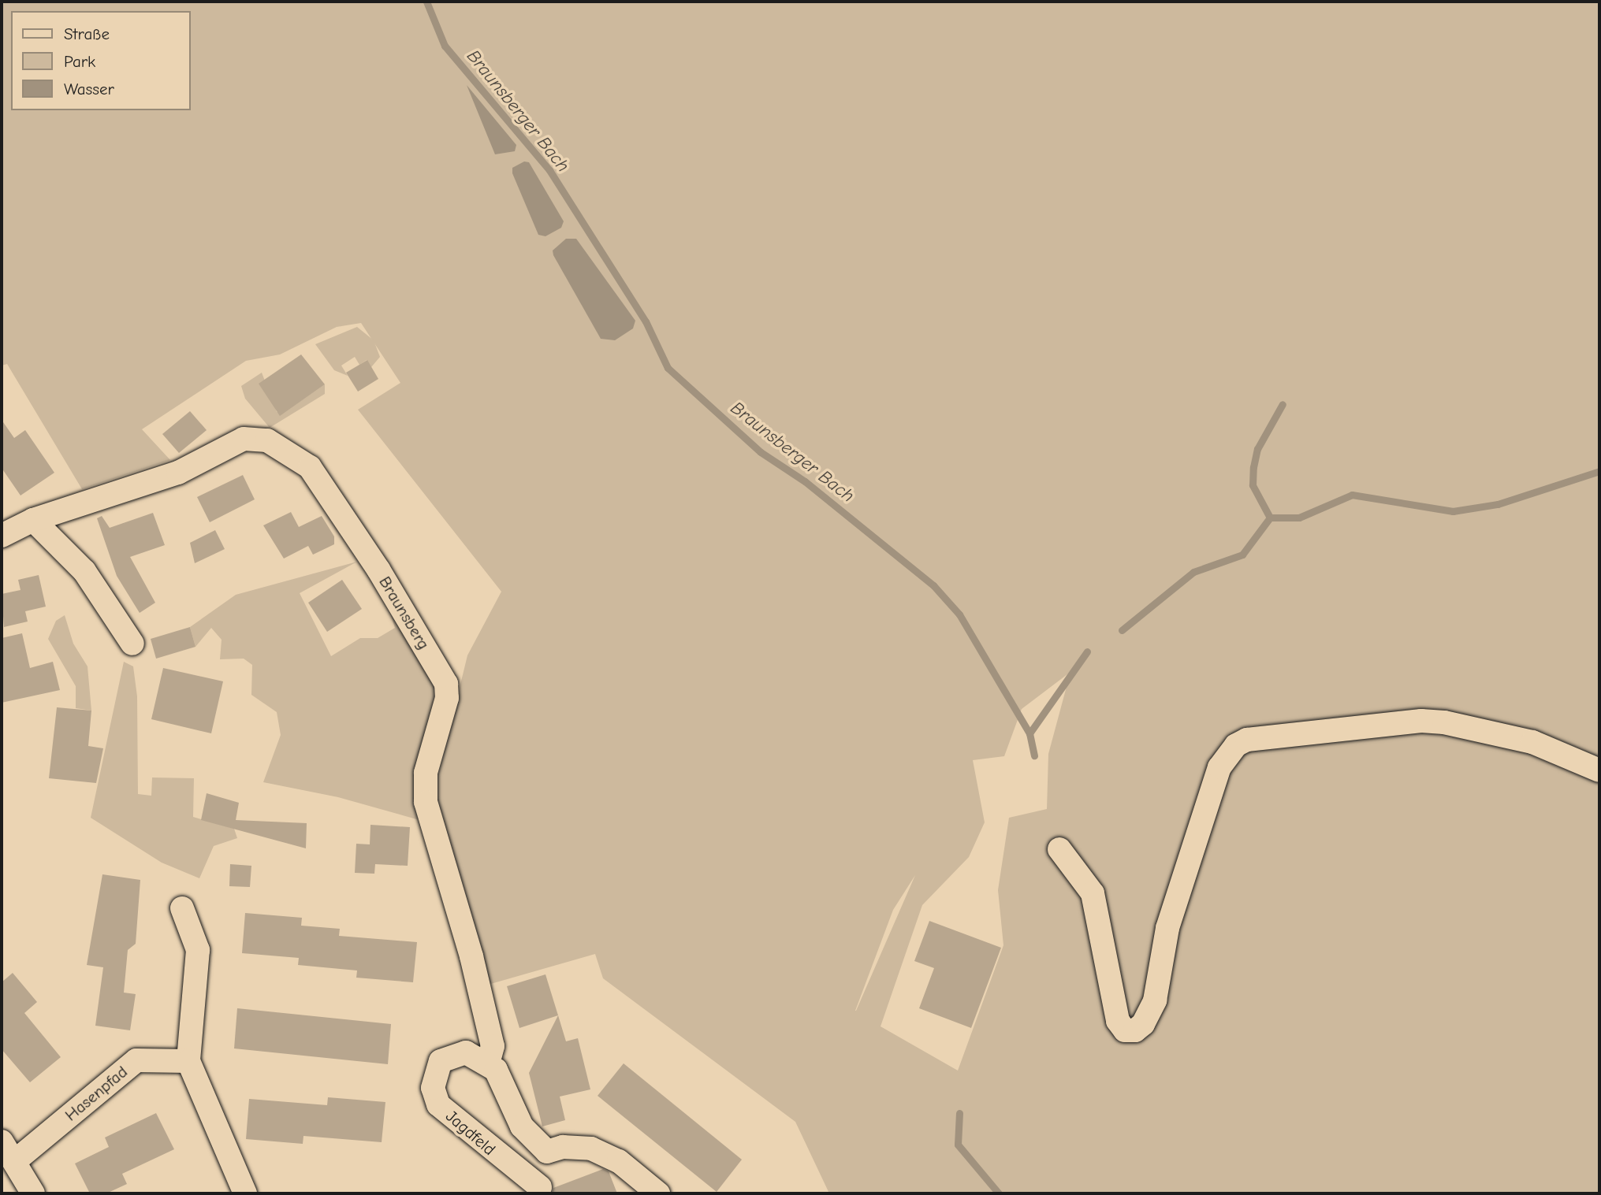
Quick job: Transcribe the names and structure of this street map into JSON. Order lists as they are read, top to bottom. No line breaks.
{"streets":{"street":["Braunsberg","Hasenpfad","Jagdfeld"]},"crossings":[["Braunsberg","Jagdfeld"]],"water":["Braunsberger Bach"],"legend":["Straße","Park","Wasser"]}
